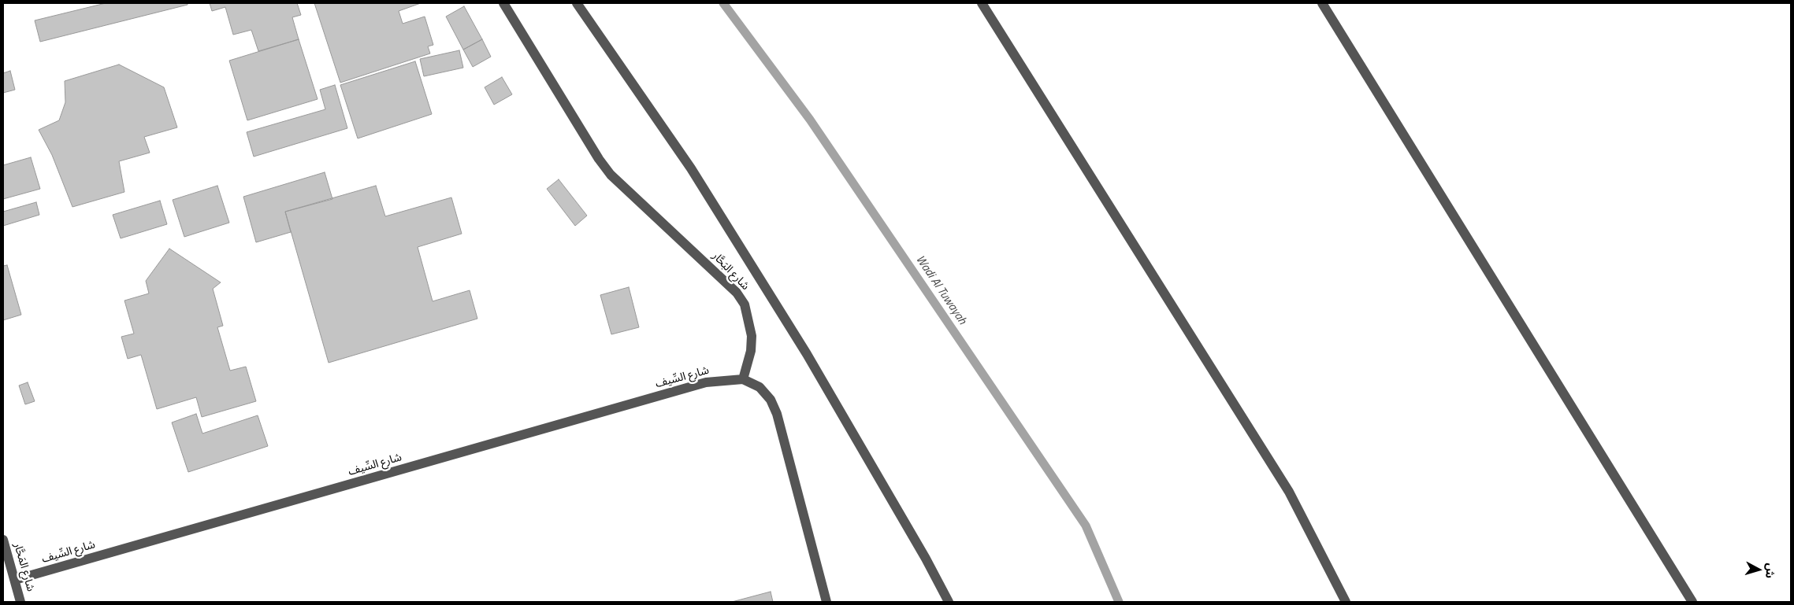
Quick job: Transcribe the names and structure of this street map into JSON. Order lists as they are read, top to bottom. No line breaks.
{"streets":{"street":["شارع البَحَّار","شارع السِّيف","شارع المَحَّار"]},"crossings":[["شارع البَحَّار","شارع السِّيف"],["شارع السِّيف","شارع المَحَّار"]],"water":["Wadi Al Tuwayah"],"north":"right"}
